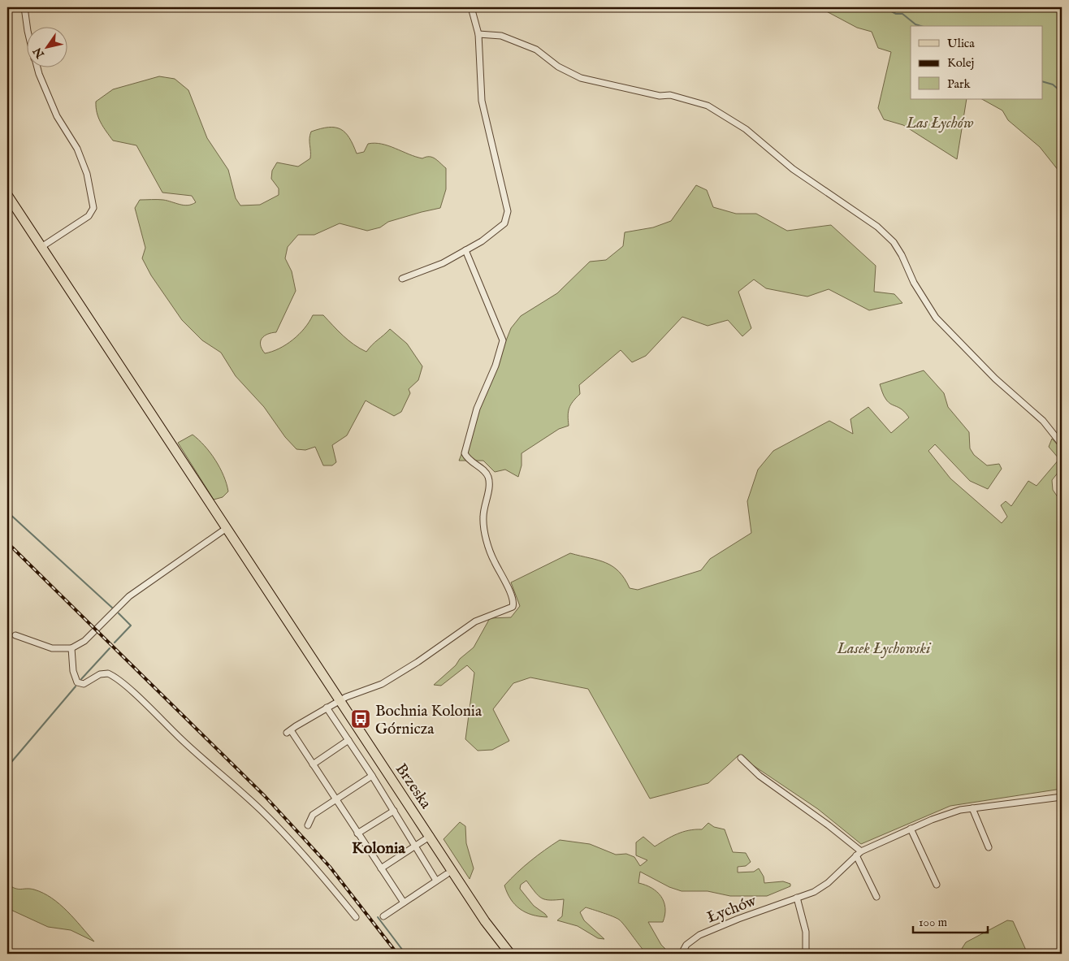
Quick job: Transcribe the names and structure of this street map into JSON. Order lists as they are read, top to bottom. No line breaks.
{"streets":{"main road":["Brzeska"],"street":["Łychów"]},"districts":["Kolonia"],"parks":["Las Łychów","Lasek Łychowski"],"places":{"bus stop":["Bochnia Kolonia Górnicza"]},"legend":["Ulica","Kolej","Park"],"scale_bar":"100 m","north":"bottom left"}
